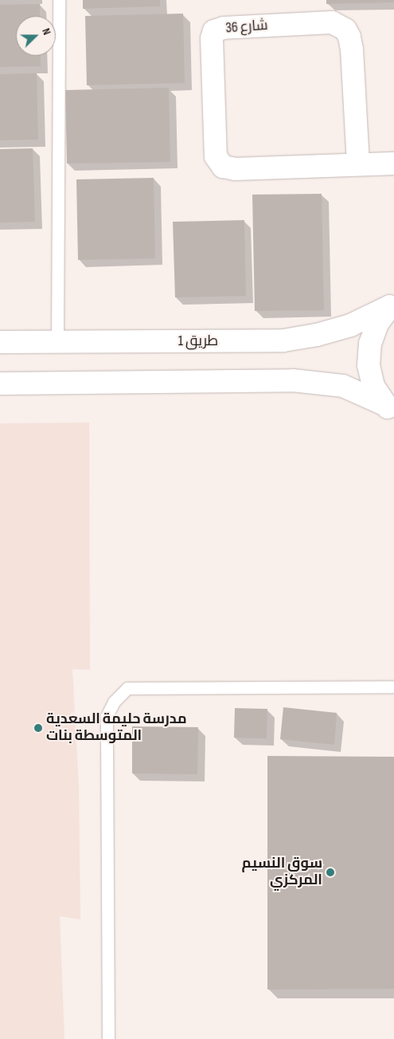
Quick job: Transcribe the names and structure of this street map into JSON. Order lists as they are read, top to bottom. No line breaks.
{"streets":{"street":["شارع 36","طريق 1"]},"places":["مدرسة حليمة السعدية المتوسطة بنات","سوق النسيم المركزي"],"north":"right"}
